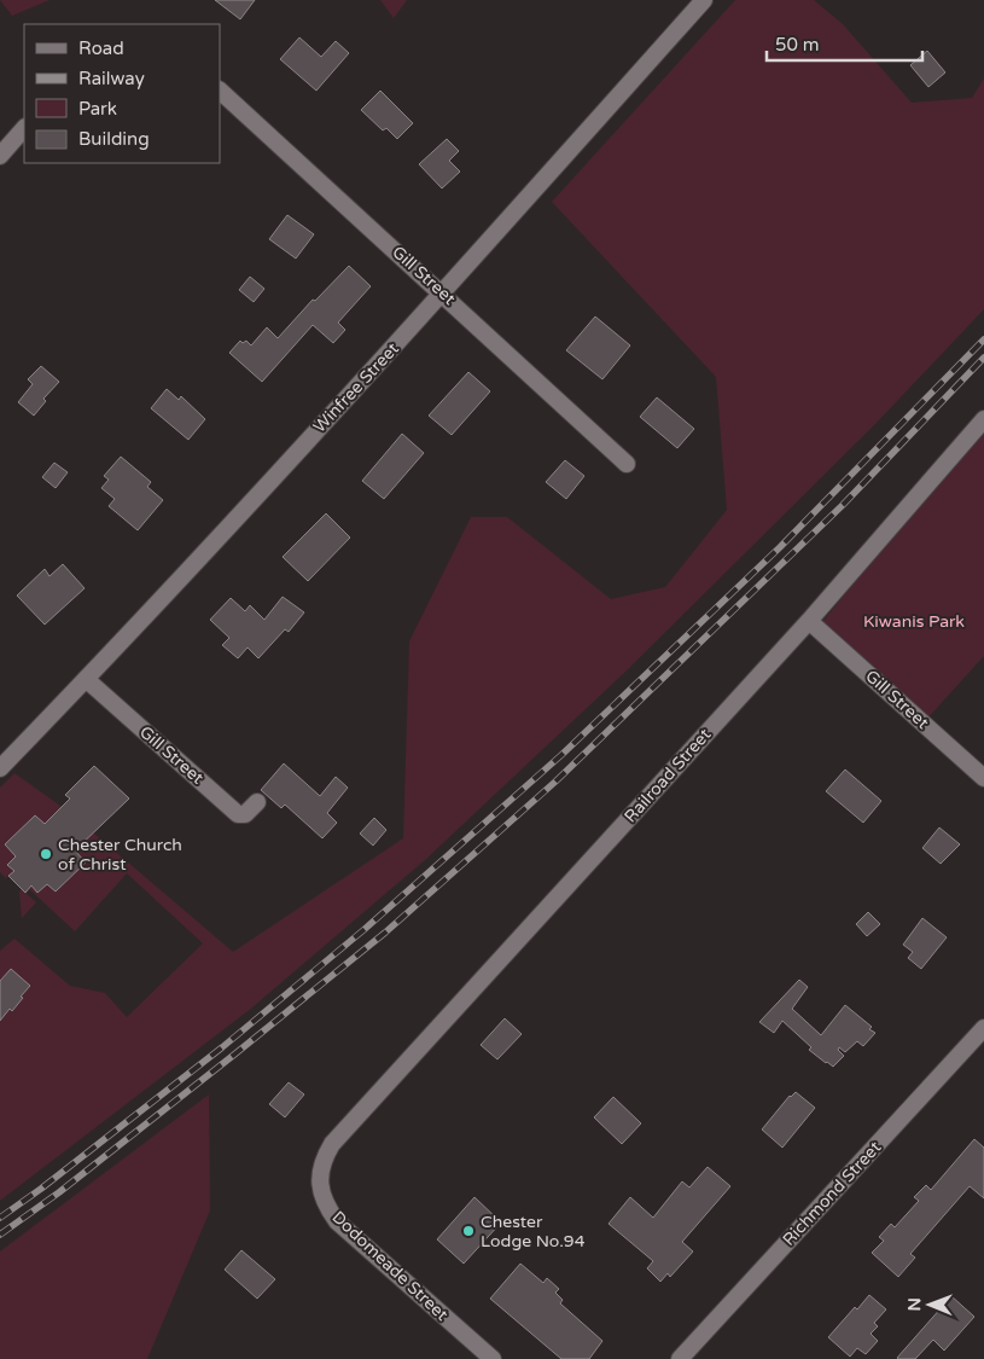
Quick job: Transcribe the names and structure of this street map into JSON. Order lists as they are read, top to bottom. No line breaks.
{"streets":{"street":["Gill Street","Winfree Street","Railroad Street","Richmond Street","Dodomeade Street"]},"crossings":[["Gill Street","Winfree Street"],["Gill Street","Railroad Street"],["Railroad Street","Dodomeade Street"]],"parks":["Kiwanis Park"],"places":["Chester Church of Christ","Chester Lodge No.94"],"legend":["Road","Railway","Park","Building"],"scale_bar":"50 m","north":"left"}
